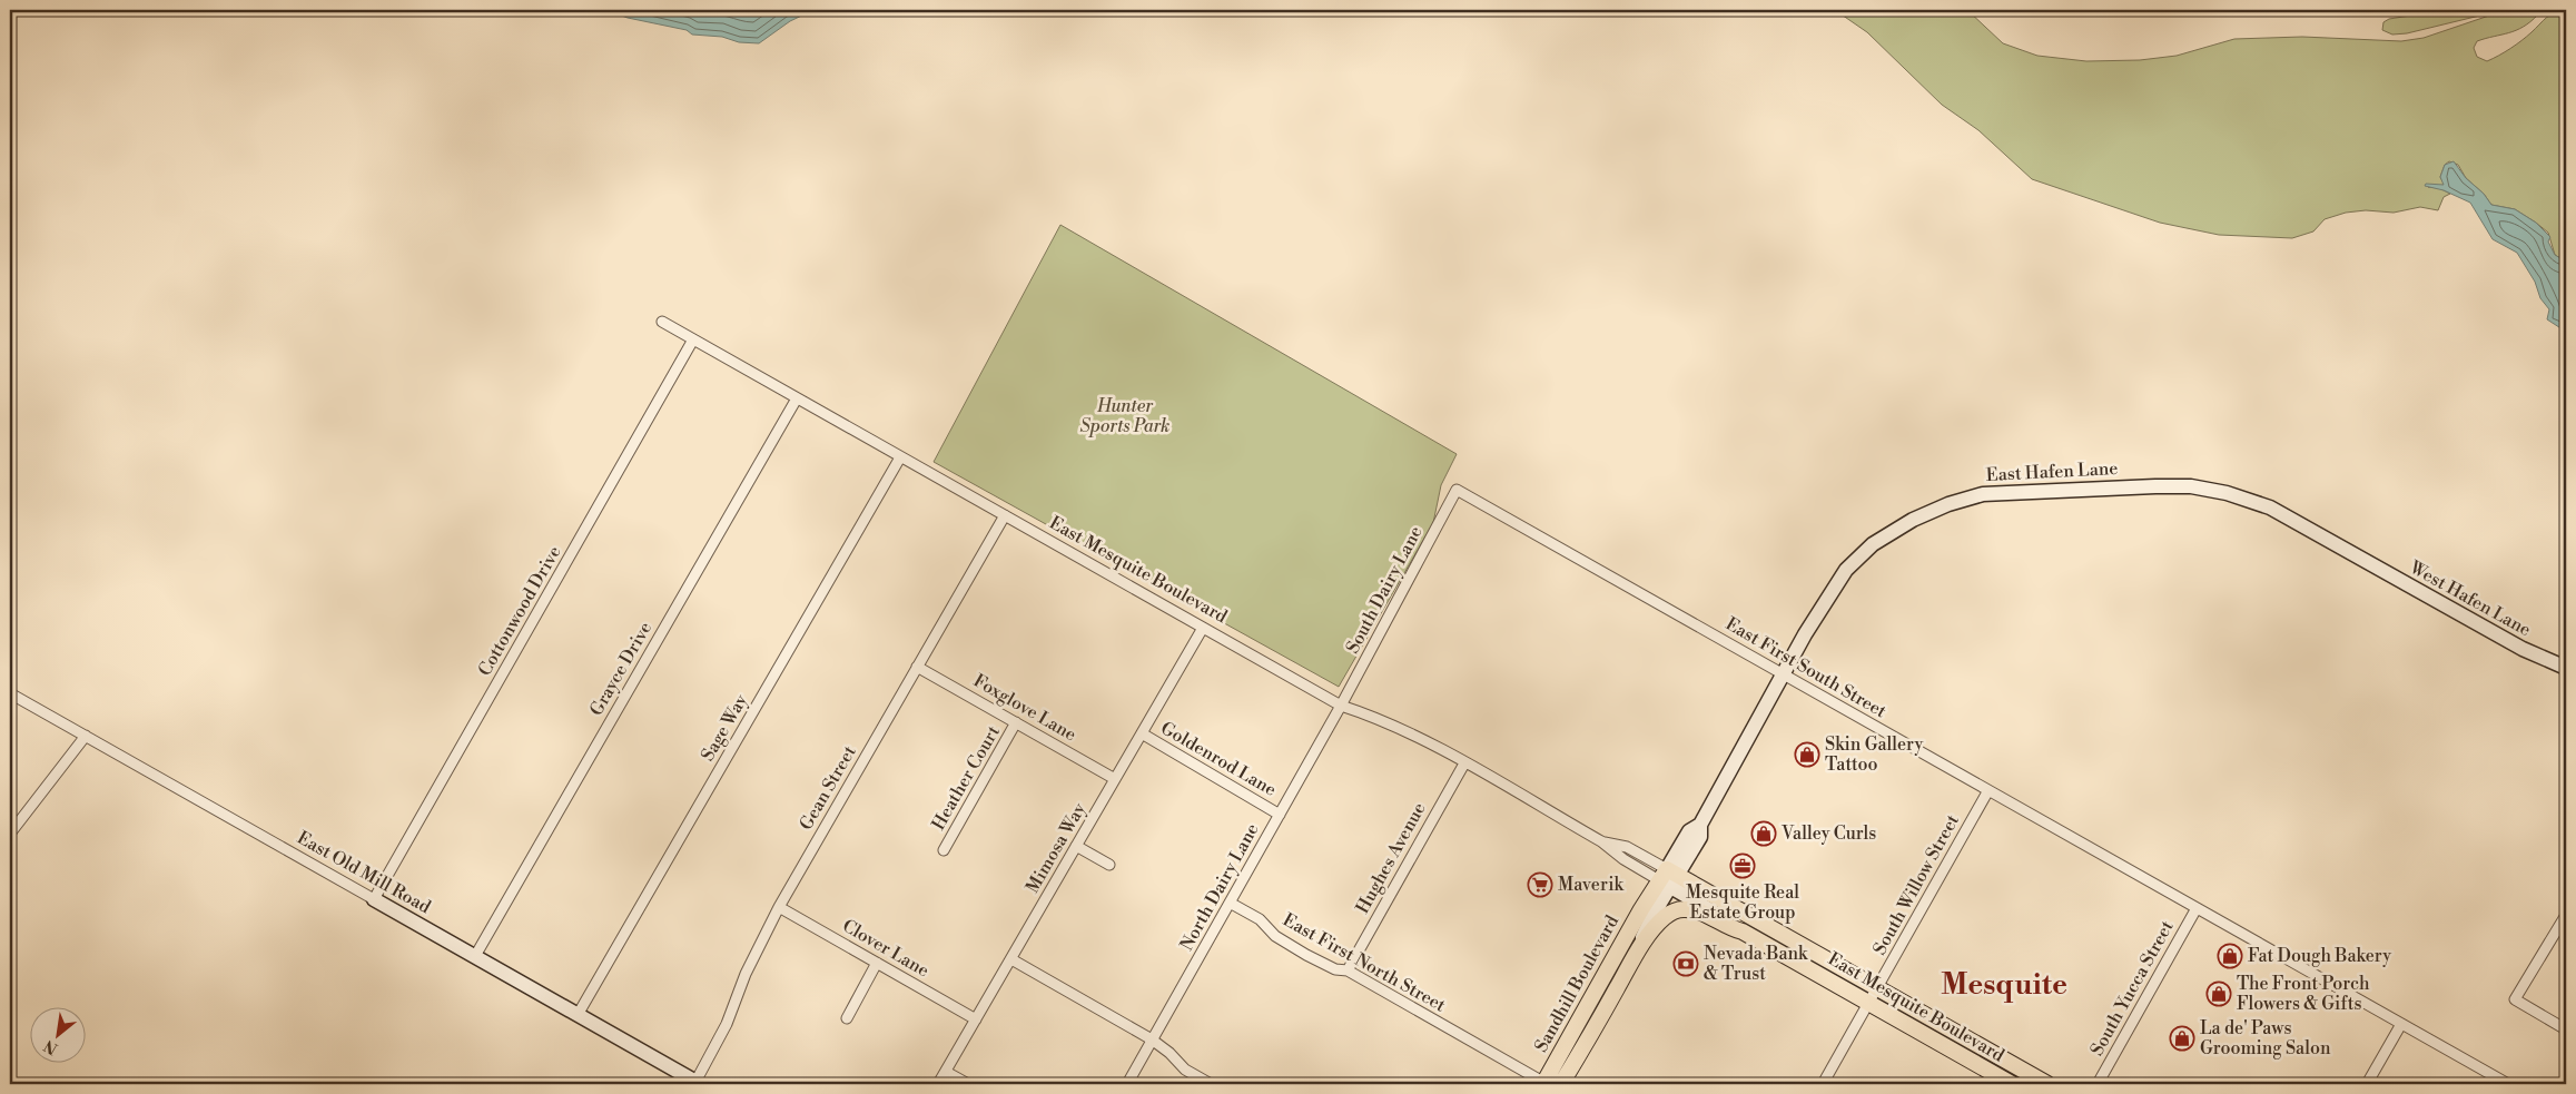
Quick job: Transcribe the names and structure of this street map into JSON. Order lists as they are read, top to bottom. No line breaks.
{"streets":{"main road":["East Hafen Lane","East Mesquite Boulevard","West Hafen Lane","East Old Mill Road","Sandhill Boulevard"],"street":["South Dairy Lane","Cottonwood Drive","East First South Street","Grayce Drive","Foxglove Lane","Sage Way","Goldenrod Lane","Heather Court","Gean Street","Mimosa Way","Hughes Avenue","South Willow Street","North Dairy Lane","Clover Lane","East First North Street","South Yucca Street"]},"crossings":[["East Hafen Lane","East Mesquite Boulevard"],["East Hafen Lane","West Hafen Lane"],["East Hafen Lane","East First South Street"],["East Hafen Lane","Sandhill Boulevard"],["East Mesquite Boulevard","South Dairy Lane"],["East Mesquite Boulevard","Cottonwood Drive"],["East Mesquite Boulevard","Grayce Drive"],["East Mesquite Boulevard","Sage Way"],["East Mesquite Boulevard","Gean Street"],["East Mesquite Boulevard","Mimosa Way"],["East Mesquite Boulevard","Hughes Avenue"],["East Mesquite Boulevard","South Willow Street"],["East Mesquite Boulevard","North Dairy Lane"],["East Mesquite Boulevard","Sandhill Boulevard"],["South Dairy Lane","East First South Street"],["South Dairy Lane","North Dairy Lane"],["Cottonwood Drive","East Old Mill Road"],["East First South Street","South Willow Street"],["East First South Street","South Yucca Street"],["Grayce Drive","East Old Mill Road"],["Foxglove Lane","Heather Court"],["Foxglove Lane","Gean Street"],["Foxglove Lane","Mimosa Way"],["Sage Way","East Old Mill Road"],["Goldenrod Lane","Mimosa Way"],["Goldenrod Lane","North Dairy Lane"],["Gean Street","East Old Mill Road"],["Gean Street","Clover Lane"],["Mimosa Way","Clover Lane"],["Hughes Avenue","East First North Street"],["North Dairy Lane","East First North Street"],["East First North Street","Sandhill Boulevard"]],"districts":["Mesquite"],"parks":["Hunter Sports Park"],"places":{"shop":["Skin Gallery Tattoo","Valley Curls","Fat Dough Bakery","The Front Porch Flowers & Gifts","La de' Paws Grooming Salon"],"office":["Mesquite Real Estate Group"],"supermarket":["Maverik"],"bank":["Nevada Bank & Trust"]},"north":"bottom left"}
